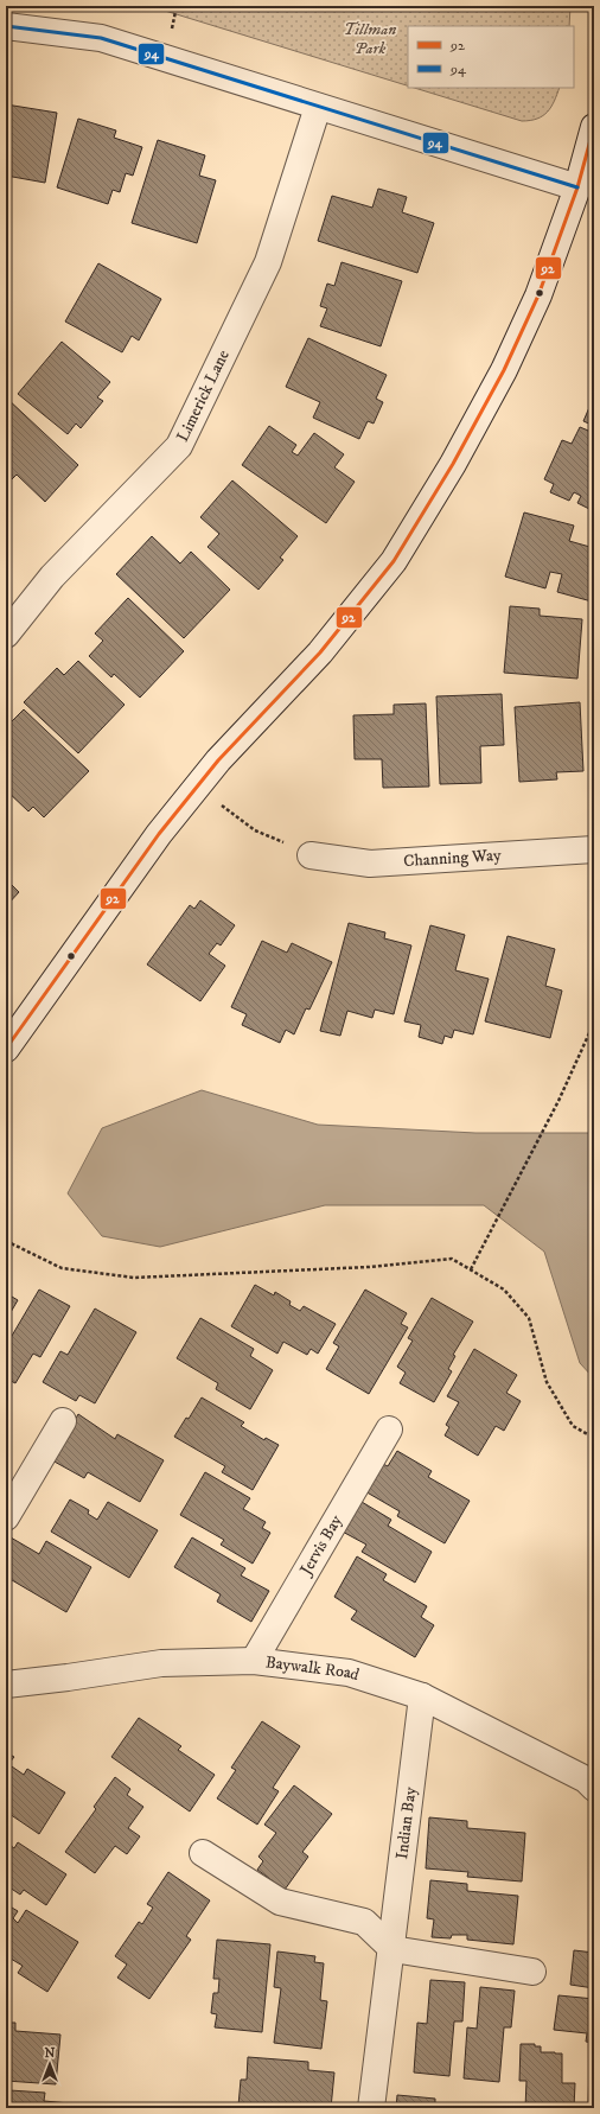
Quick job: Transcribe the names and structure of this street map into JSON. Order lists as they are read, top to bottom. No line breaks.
{"streets":{"street":["Limerick Lane","Channing Way","Jervis Bay","Baywalk Road","Indian Bay"]},"crossings":[["Jervis Bay","Baywalk Road"],["Baywalk Road","Indian Bay"]],"parks":["Tillman Park"],"lines":["transit line 94","transit line 92"],"legend":["92","94"],"north":"top"}
